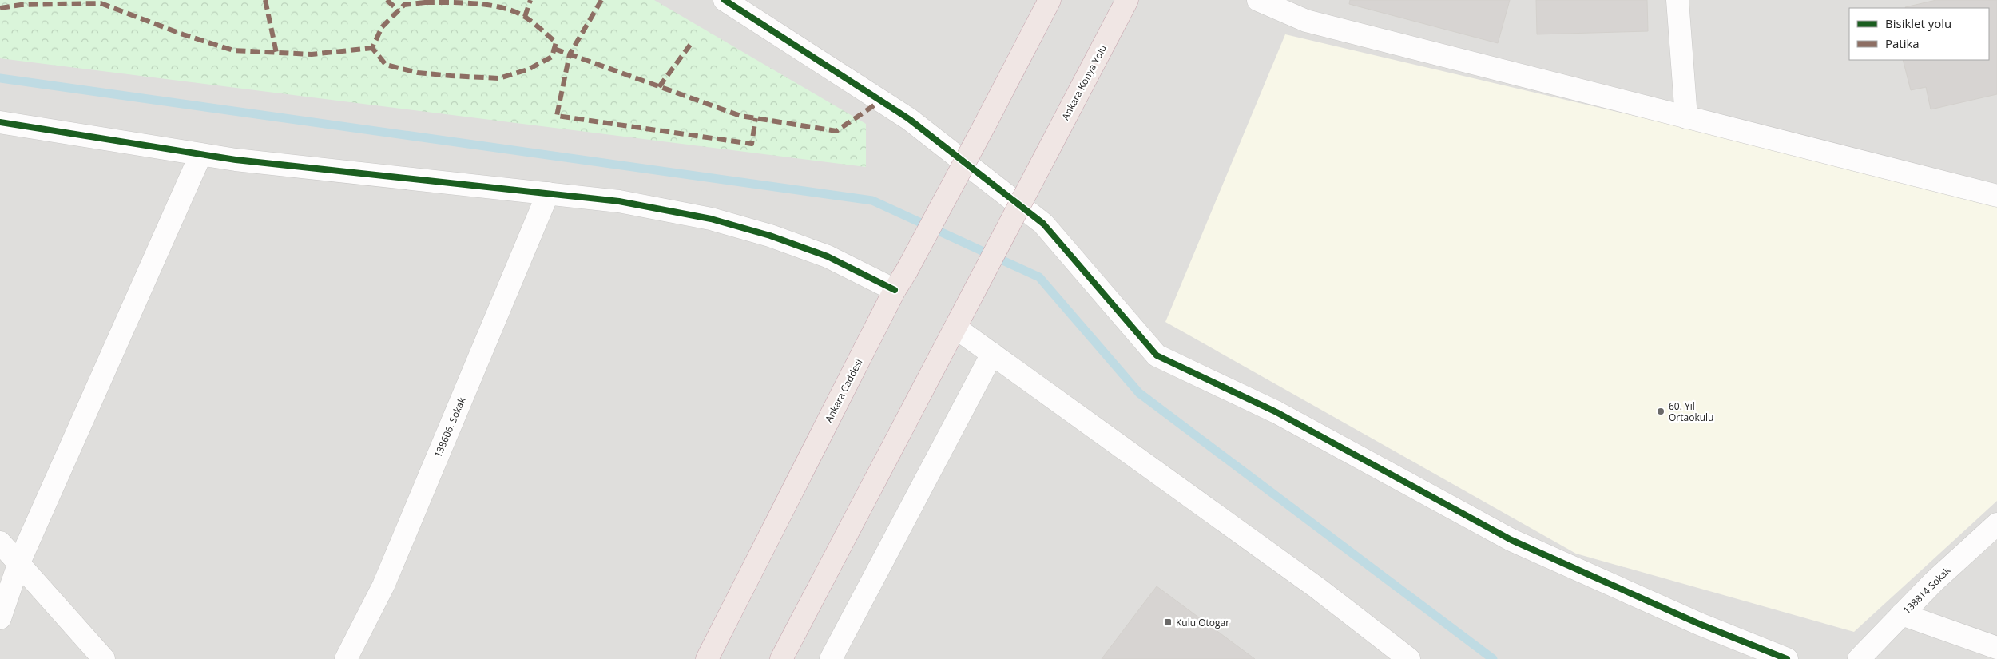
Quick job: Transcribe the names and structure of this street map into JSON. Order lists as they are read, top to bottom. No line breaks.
{"streets":{"highway":["Ankara Konya Yolu","Ankara Caddesi"],"street":["138606. Sokak","138814 Sokak"]},"places":{"other":["60. Yıl Ortaokulu"],"transit":["Kulu Otogar"]},"legend":["Bisiklet yolu","Patika"]}
